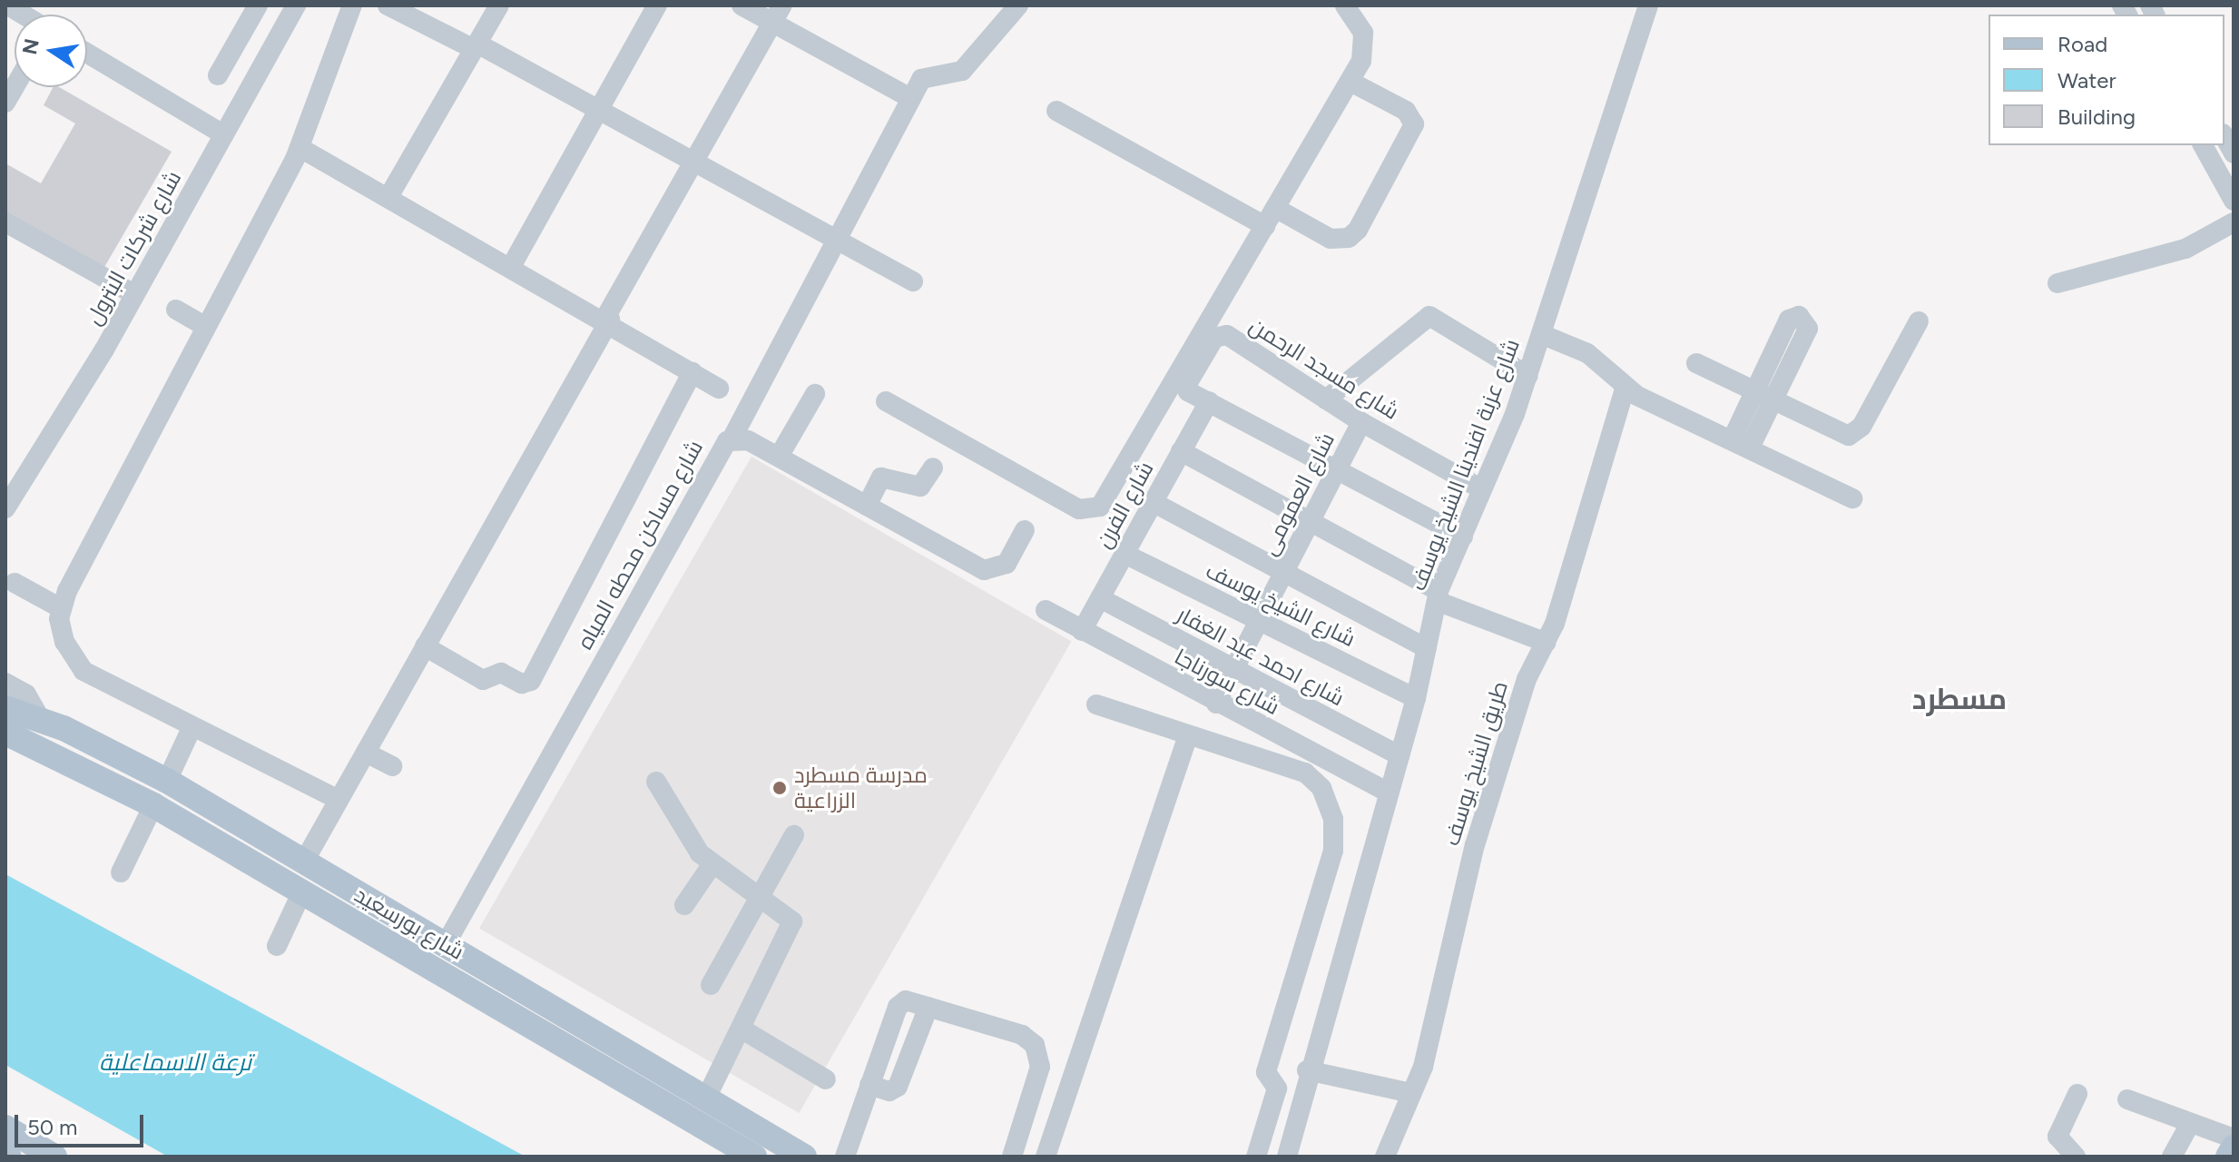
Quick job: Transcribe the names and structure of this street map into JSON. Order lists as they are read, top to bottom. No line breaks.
{"streets":{"main road":["شارع بورسعيد"],"street":["شارع شركات البترول","شارع مسجد الرحمن","شارع عزبة افندينا الشيخ يوسف","شارع العمومى","شارع الفرن","شارع مساكن محطه المياه","شارع الشيخ يوسف","شارع احمد عبد الغفار","شارع سورناجا","طريق الشيخ يوسف"]},"crossings":[["شارع مسجد الرحمن","شارع عزبة افندينا الشيخ يوسف"],["شارع مسجد الرحمن","شارع العمومى"],["شارع مسجد الرحمن","شارع الفرن"],["شارع عزبة افندينا الشيخ يوسف","شارع الشيخ يوسف"],["شارع عزبة افندينا الشيخ يوسف","شارع احمد عبد الغفار"],["شارع عزبة افندينا الشيخ يوسف","شارع سورناجا"],["شارع العمومى","شارع الشيخ يوسف"],["شارع العمومى","شارع احمد عبد الغفار"],["شارع العمومى","شارع سورناجا"],["شارع الفرن","شارع الشيخ يوسف"],["شارع الفرن","شارع احمد عبد الغفار"],["شارع الفرن","شارع سورناجا"],["شارع مساكن محطه المياه","شارع بورسعيد"]],"districts":["مسطرد"],"water":["ترعة الاسماعلية"],"places":["مدرسة مسطرد الزراعية"],"legend":["Road","Water","Building"],"scale_bar":"50 m","north":"left"}
